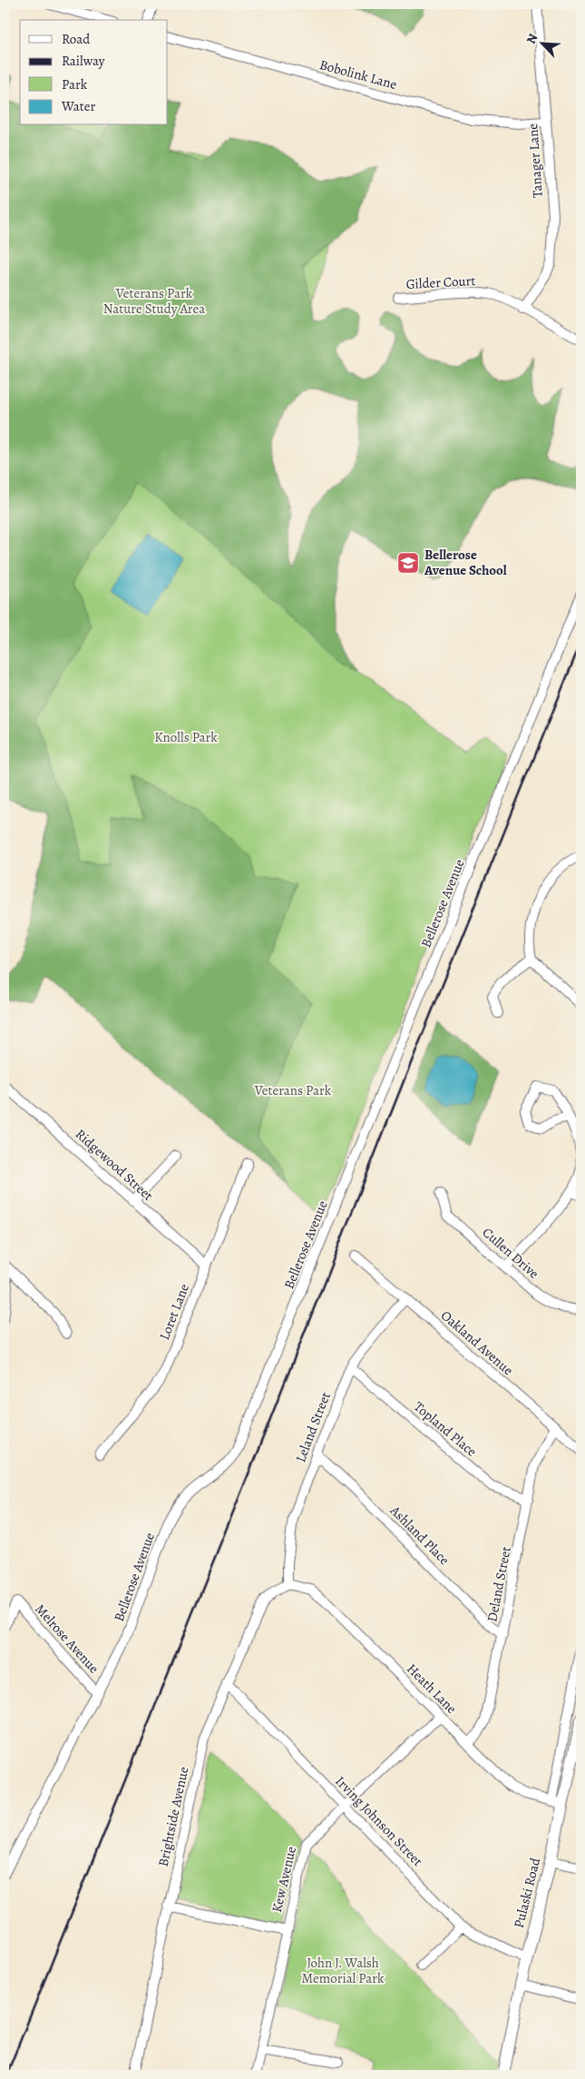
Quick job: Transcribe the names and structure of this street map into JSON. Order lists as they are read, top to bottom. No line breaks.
{"streets":{"main road":["Pulaski Road"],"street":["Bobolink Lane","Tanager Lane","Gilder Court","Bellerose Avenue","Ridgewood Street","Cullen Drive","Loret Lane","Oakland Avenue","Leland Street","Topland Place","Ashland Place","Deland Street","Melrose Avenue","Heath Lane","Brightside Avenue","Irving Johnson Street","Kew Avenue"]},"crossings":[["Bobolink Lane","Tanager Lane"],["Tanager Lane","Gilder Court"],["Bellerose Avenue","Melrose Avenue"],["Ridgewood Street","Loret Lane"],["Oakland Avenue","Leland Street"],["Oakland Avenue","Deland Street"],["Leland Street","Topland Place"],["Leland Street","Ashland Place"],["Leland Street","Heath Lane"],["Leland Street","Brightside Avenue"],["Topland Place","Deland Street"],["Ashland Place","Deland Street"],["Deland Street","Heath Lane"],["Heath Lane","Brightside Avenue"],["Heath Lane","Kew Avenue"],["Heath Lane","Pulaski Road"],["Brightside Avenue","Irving Johnson Street"],["Irving Johnson Street","Kew Avenue"],["Irving Johnson Street","Pulaski Road"]],"parks":["Veterans Park Nature Study Area","Knolls Park","Veterans Park","John J. Walsh Memorial Park"],"places":{"school or university":["Bellerose Avenue School"]},"legend":["Road","Railway","Park","Water"],"north":"top left"}
